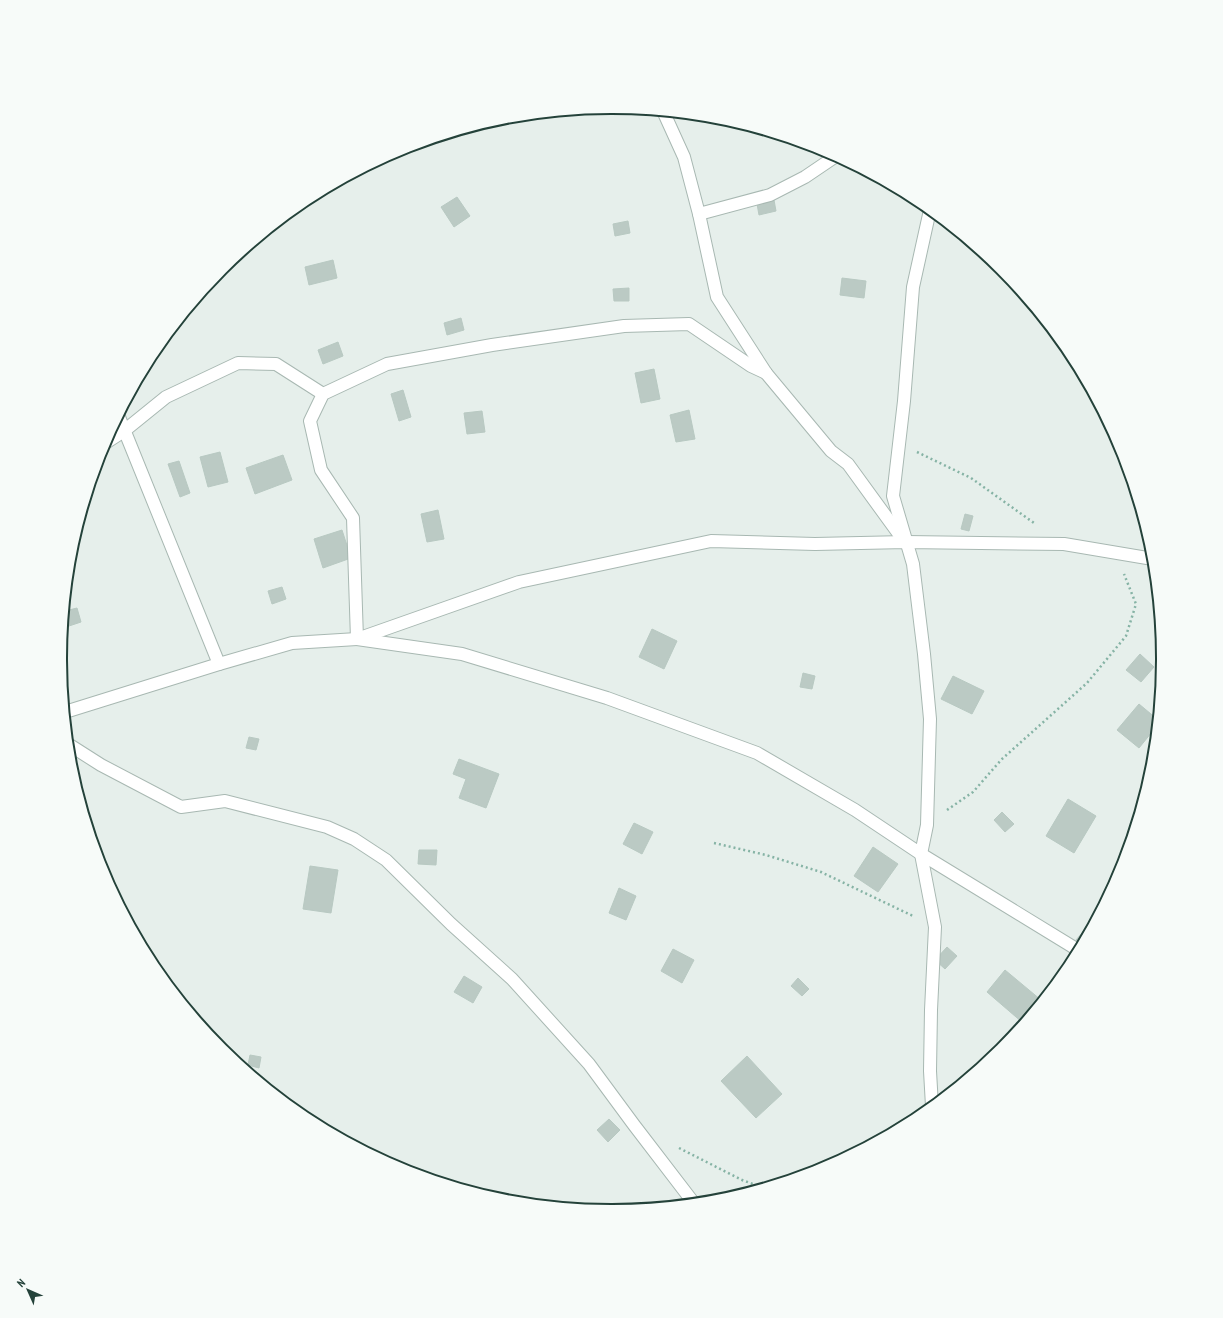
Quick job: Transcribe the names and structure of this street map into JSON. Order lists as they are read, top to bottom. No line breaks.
{"north":"top left"}
